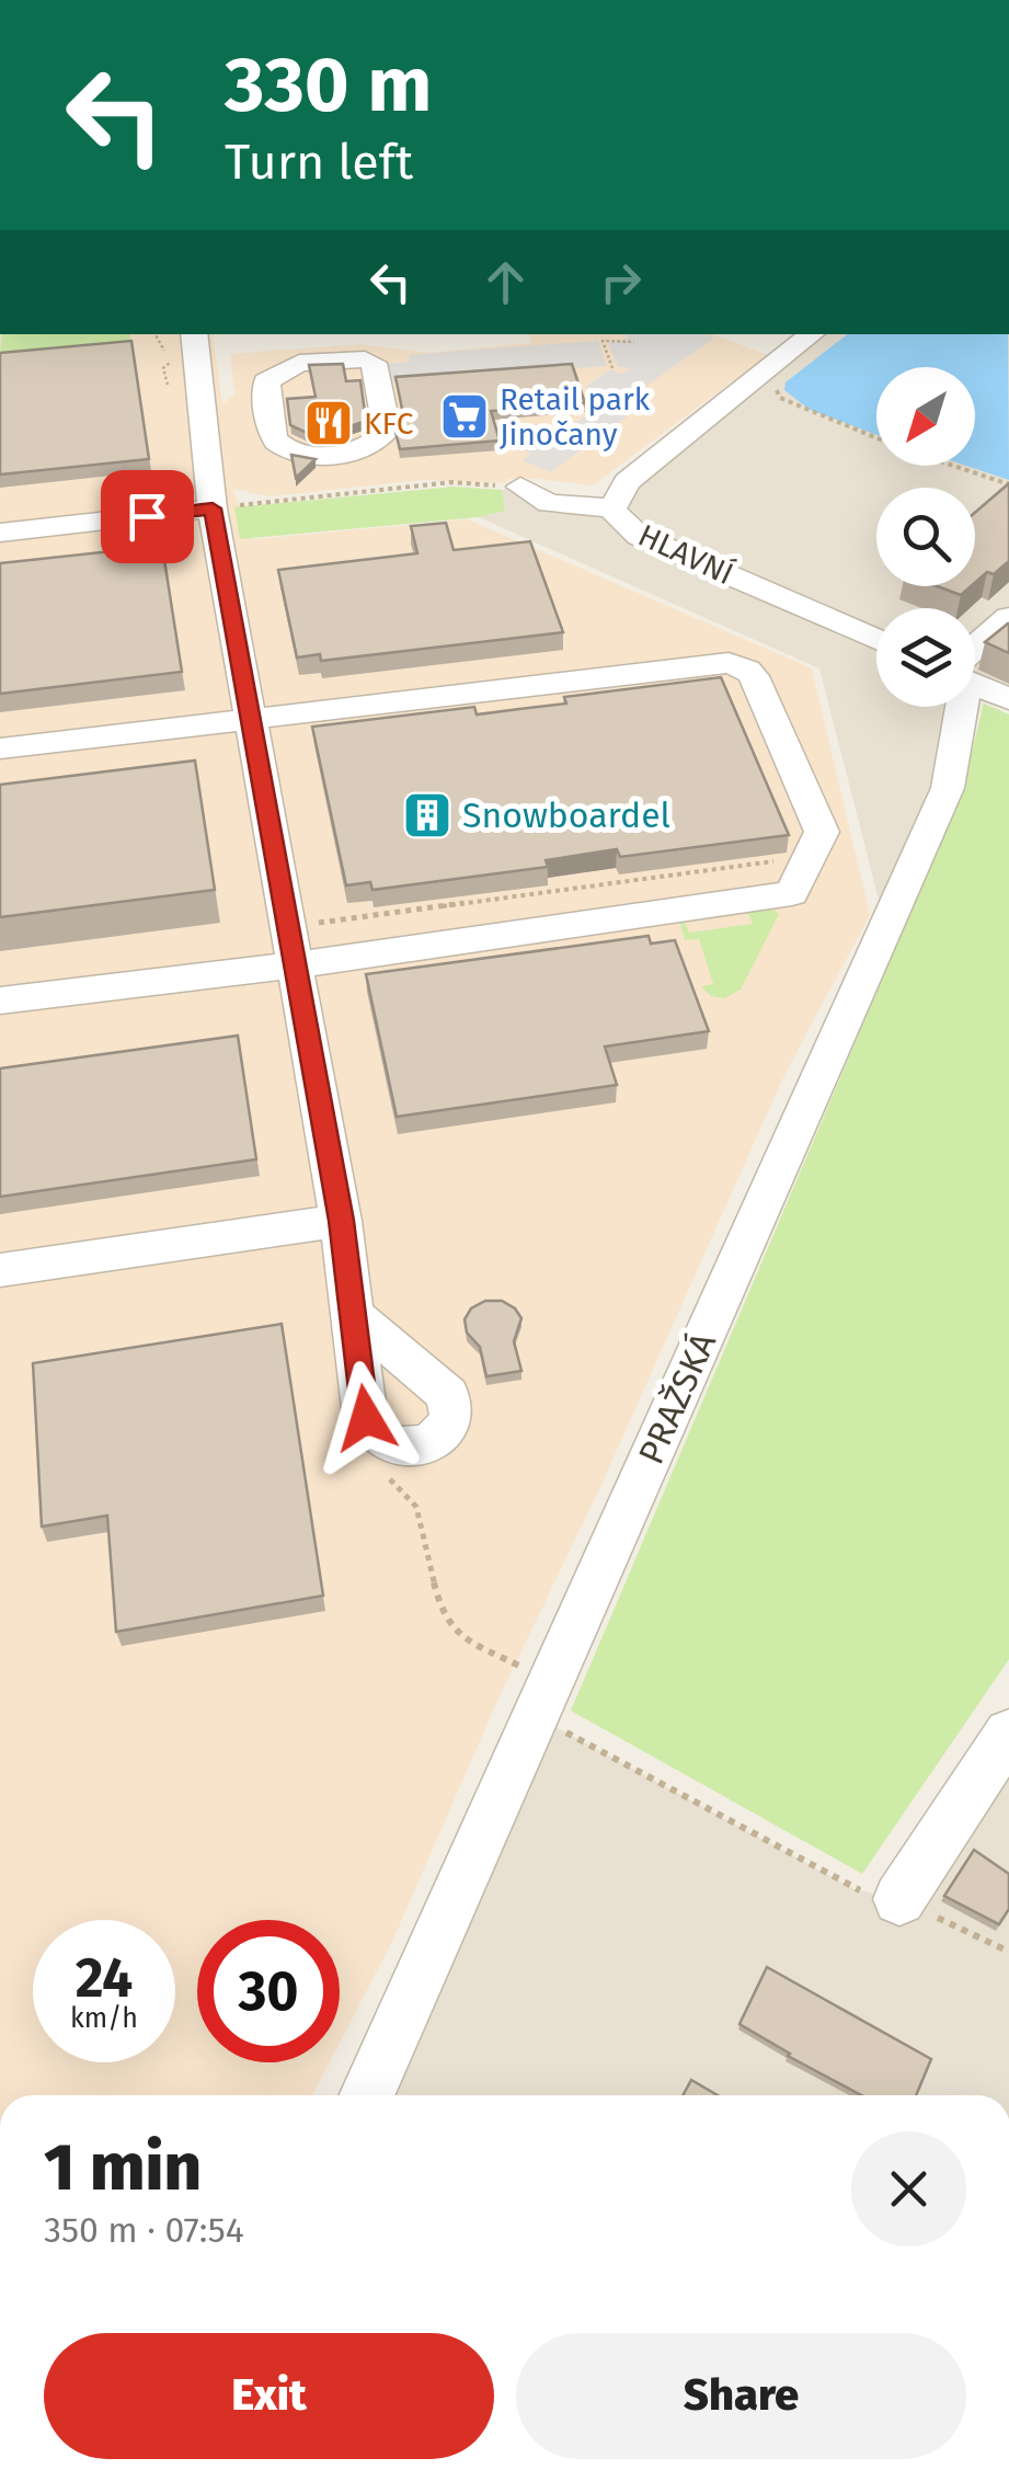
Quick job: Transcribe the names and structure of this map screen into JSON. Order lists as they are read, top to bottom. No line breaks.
{"streets":{"street":["HLAVNÍ","PRAŽSKÁ"]},"places":{"supermarket":["Retail park Jinočany"],"restaurant":["KFC"],"building":["Snowboardel"]},"north":"bottom left","page":{"turn":["330 m","Turn left"],"speed":"24 km/h","limit":"30","heading":["1 min","350 m · 07:54"],"buttons":["Exit","Share"]}}
